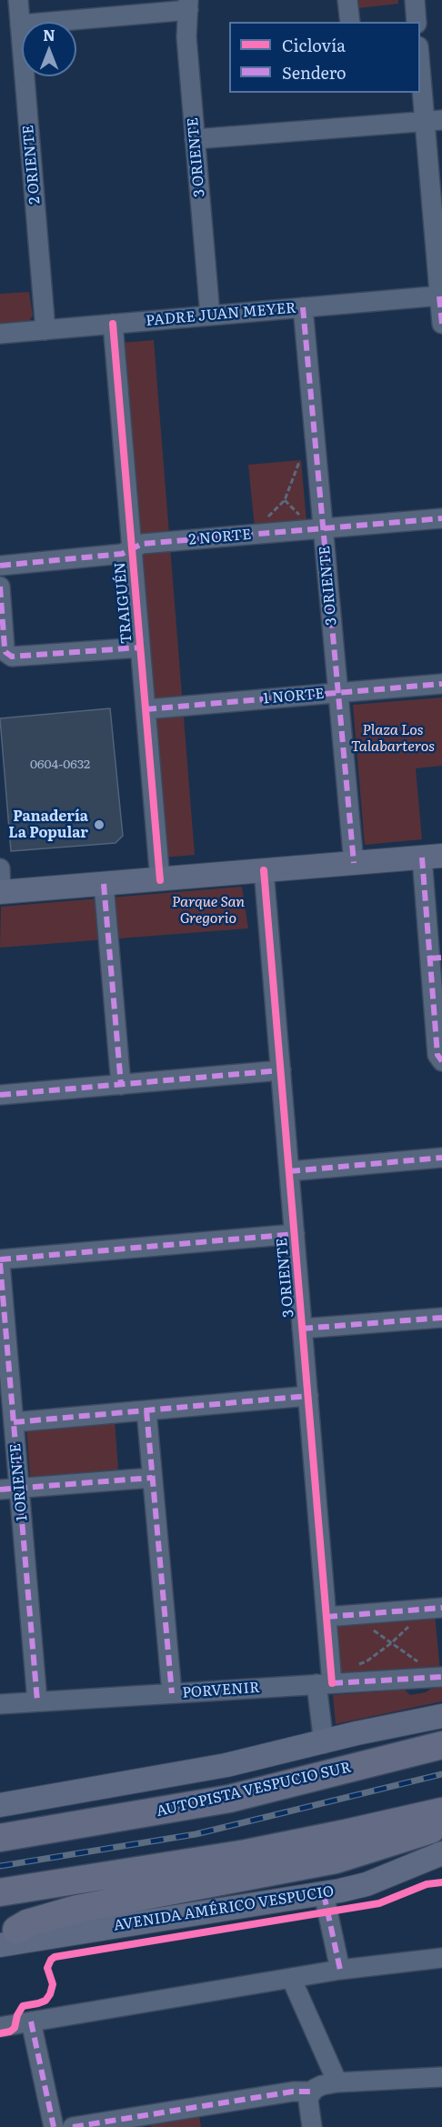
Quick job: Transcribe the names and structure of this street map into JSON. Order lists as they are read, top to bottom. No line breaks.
{"streets":{"highway":["AUTOPISTA VESPUCIO SUR"],"main road":["AVENIDA AMÉRICO VESPUCIO"],"street":["3 ORIENTE","2 ORIENTE","PADRE JUAN MEYER","2 NORTE","TRAIGUÉN","1 NORTE","1 ORIENTE","PORVENIR"]},"crossings":[["3 ORIENTE","PADRE JUAN MEYER"],["3 ORIENTE","2 NORTE"],["3 ORIENTE","1 NORTE"],["3 ORIENTE","PORVENIR"],["2 ORIENTE","PADRE JUAN MEYER"],["PADRE JUAN MEYER","TRAIGUÉN"],["2 NORTE","TRAIGUÉN"],["TRAIGUÉN","1 NORTE"],["1 ORIENTE","PORVENIR"]],"parks":["Plaza Los Talabarteros","Parque San Gregorio"],"places":["Panadería La Popular"],"house_numbers":["0604-0632"],"legend":["Ciclovía","Sendero"],"north":"top"}
